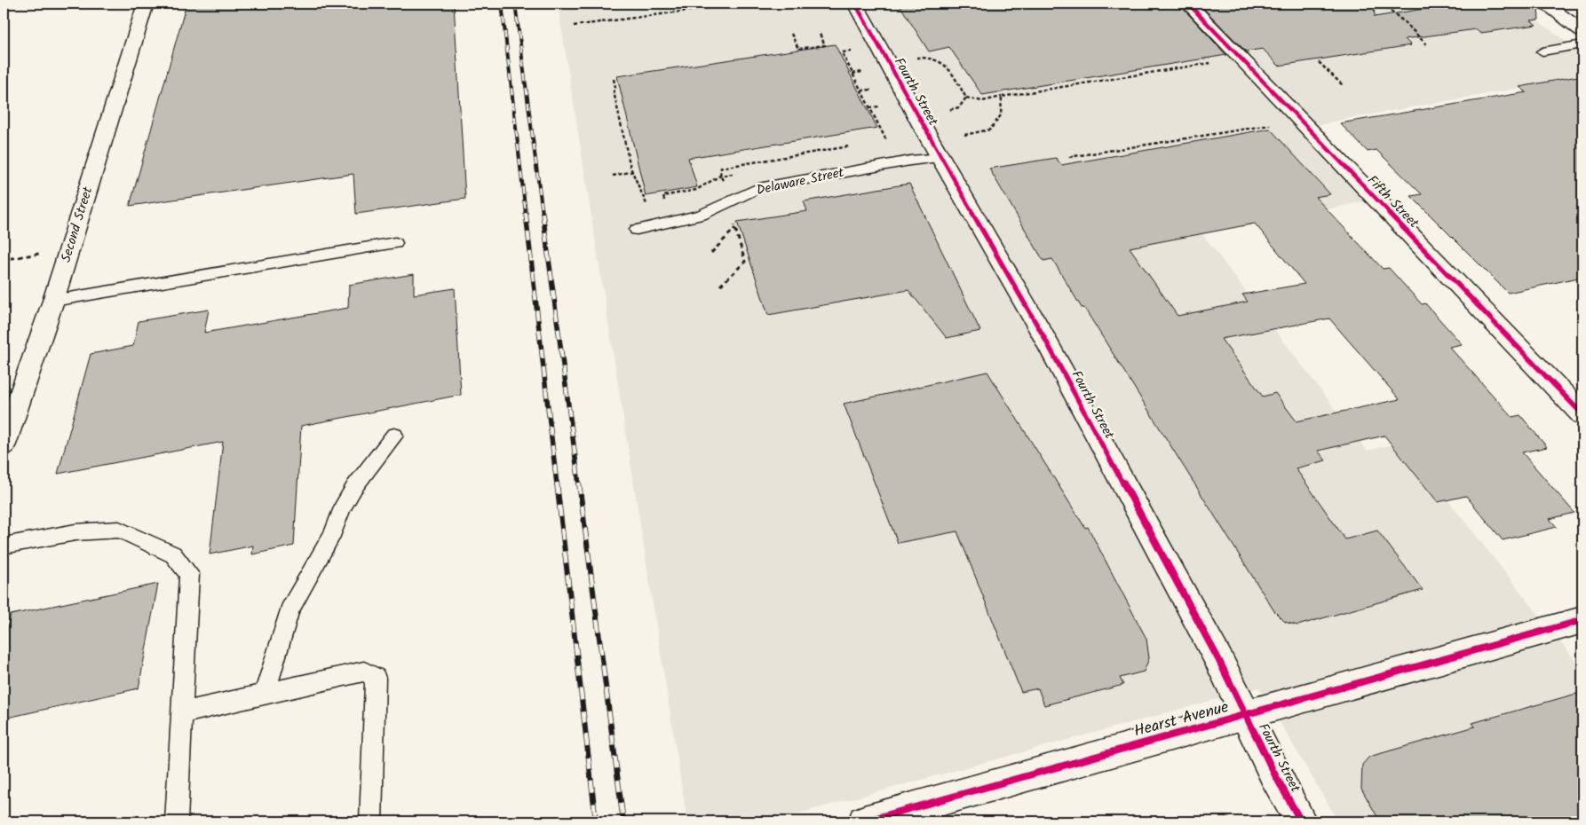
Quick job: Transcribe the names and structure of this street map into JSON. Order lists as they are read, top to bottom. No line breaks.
{"streets":{"street":["Fourth Street","Fifth Street","Second Street","Hearst Avenue"],"lane":["Delaware Street"]},"crossings":[["Fourth Street","Delaware Street"],["Fourth Street","Hearst Avenue"]]}
